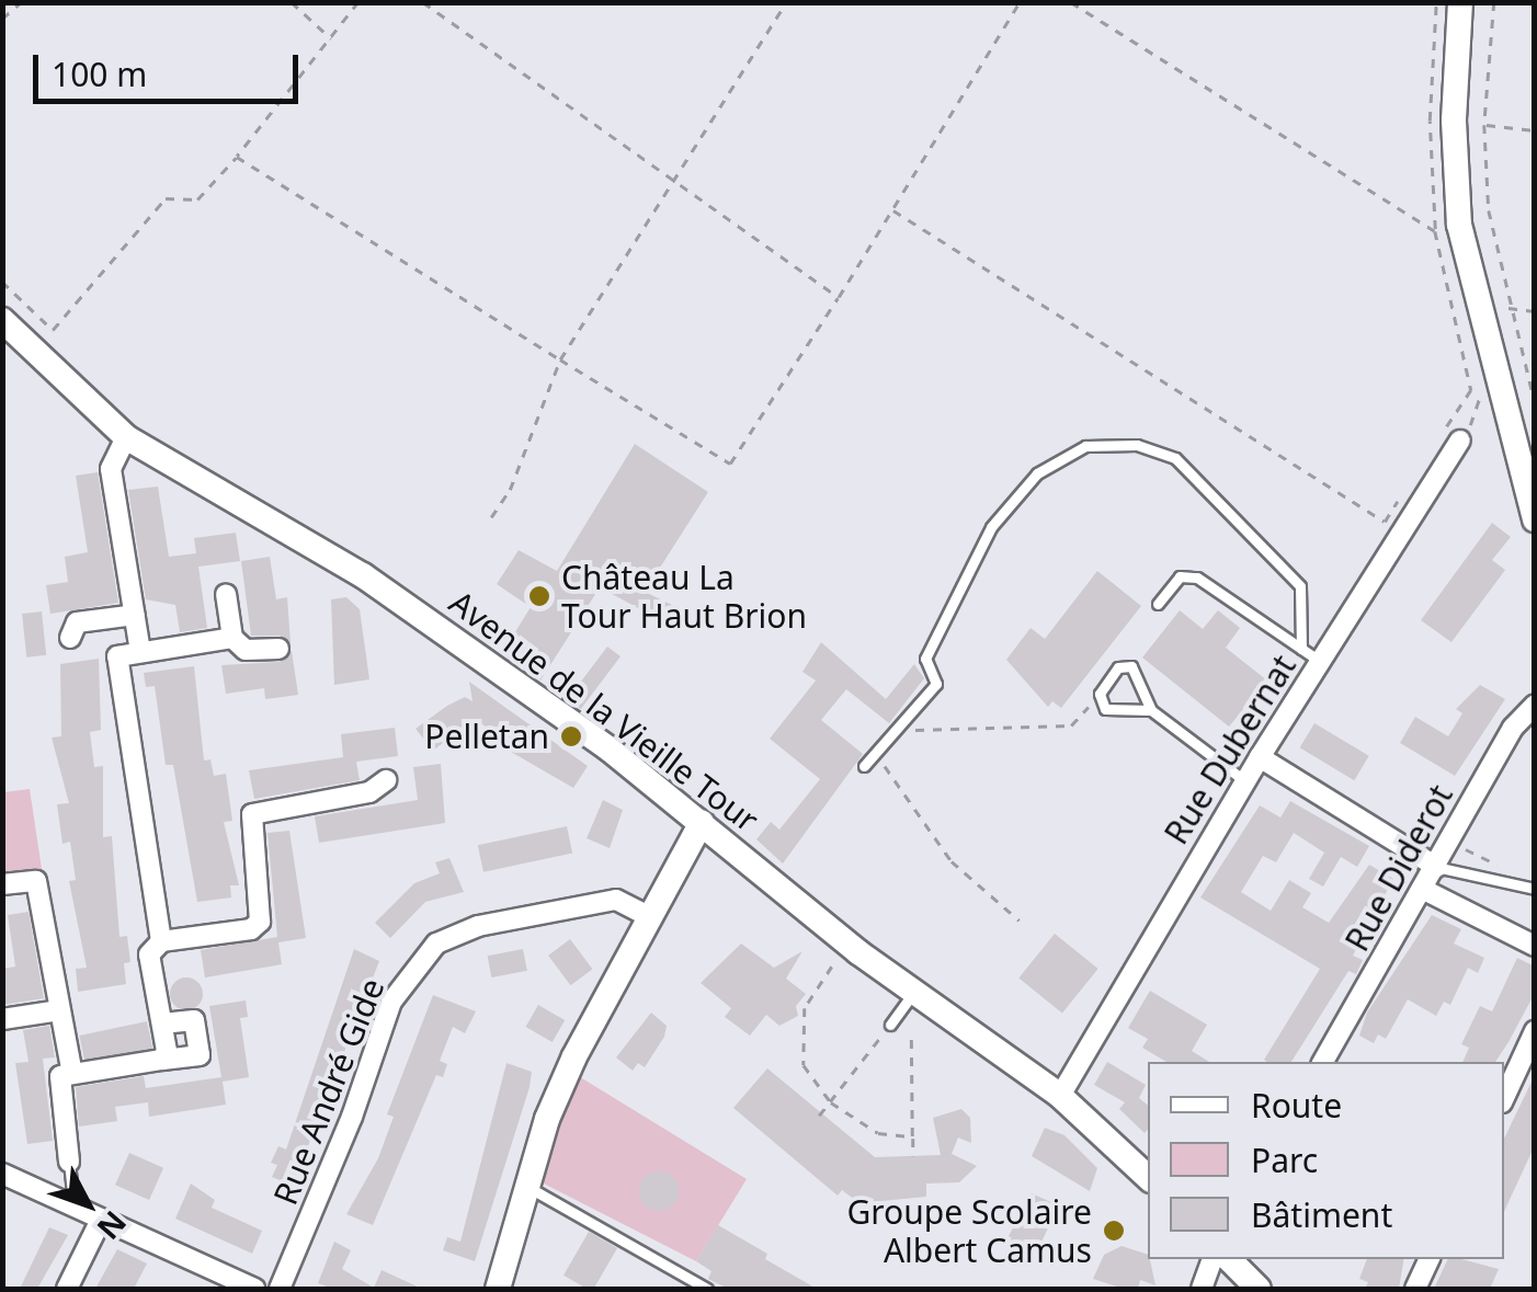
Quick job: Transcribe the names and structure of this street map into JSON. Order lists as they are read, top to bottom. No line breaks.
{"streets":{"street":["Avenue de la Vieille Tour","Rue Dubernat","Rue Diderot","Rue André Gide"]},"crossings":[["Avenue de la Vieille Tour","Rue Dubernat"]],"places":["Château La Tour Haut Brion","Pelletan","Groupe Scolaire Albert Camus"],"legend":["Route","Parc","Bâtiment"],"scale_bar":"100 m","north":"bottom right"}
